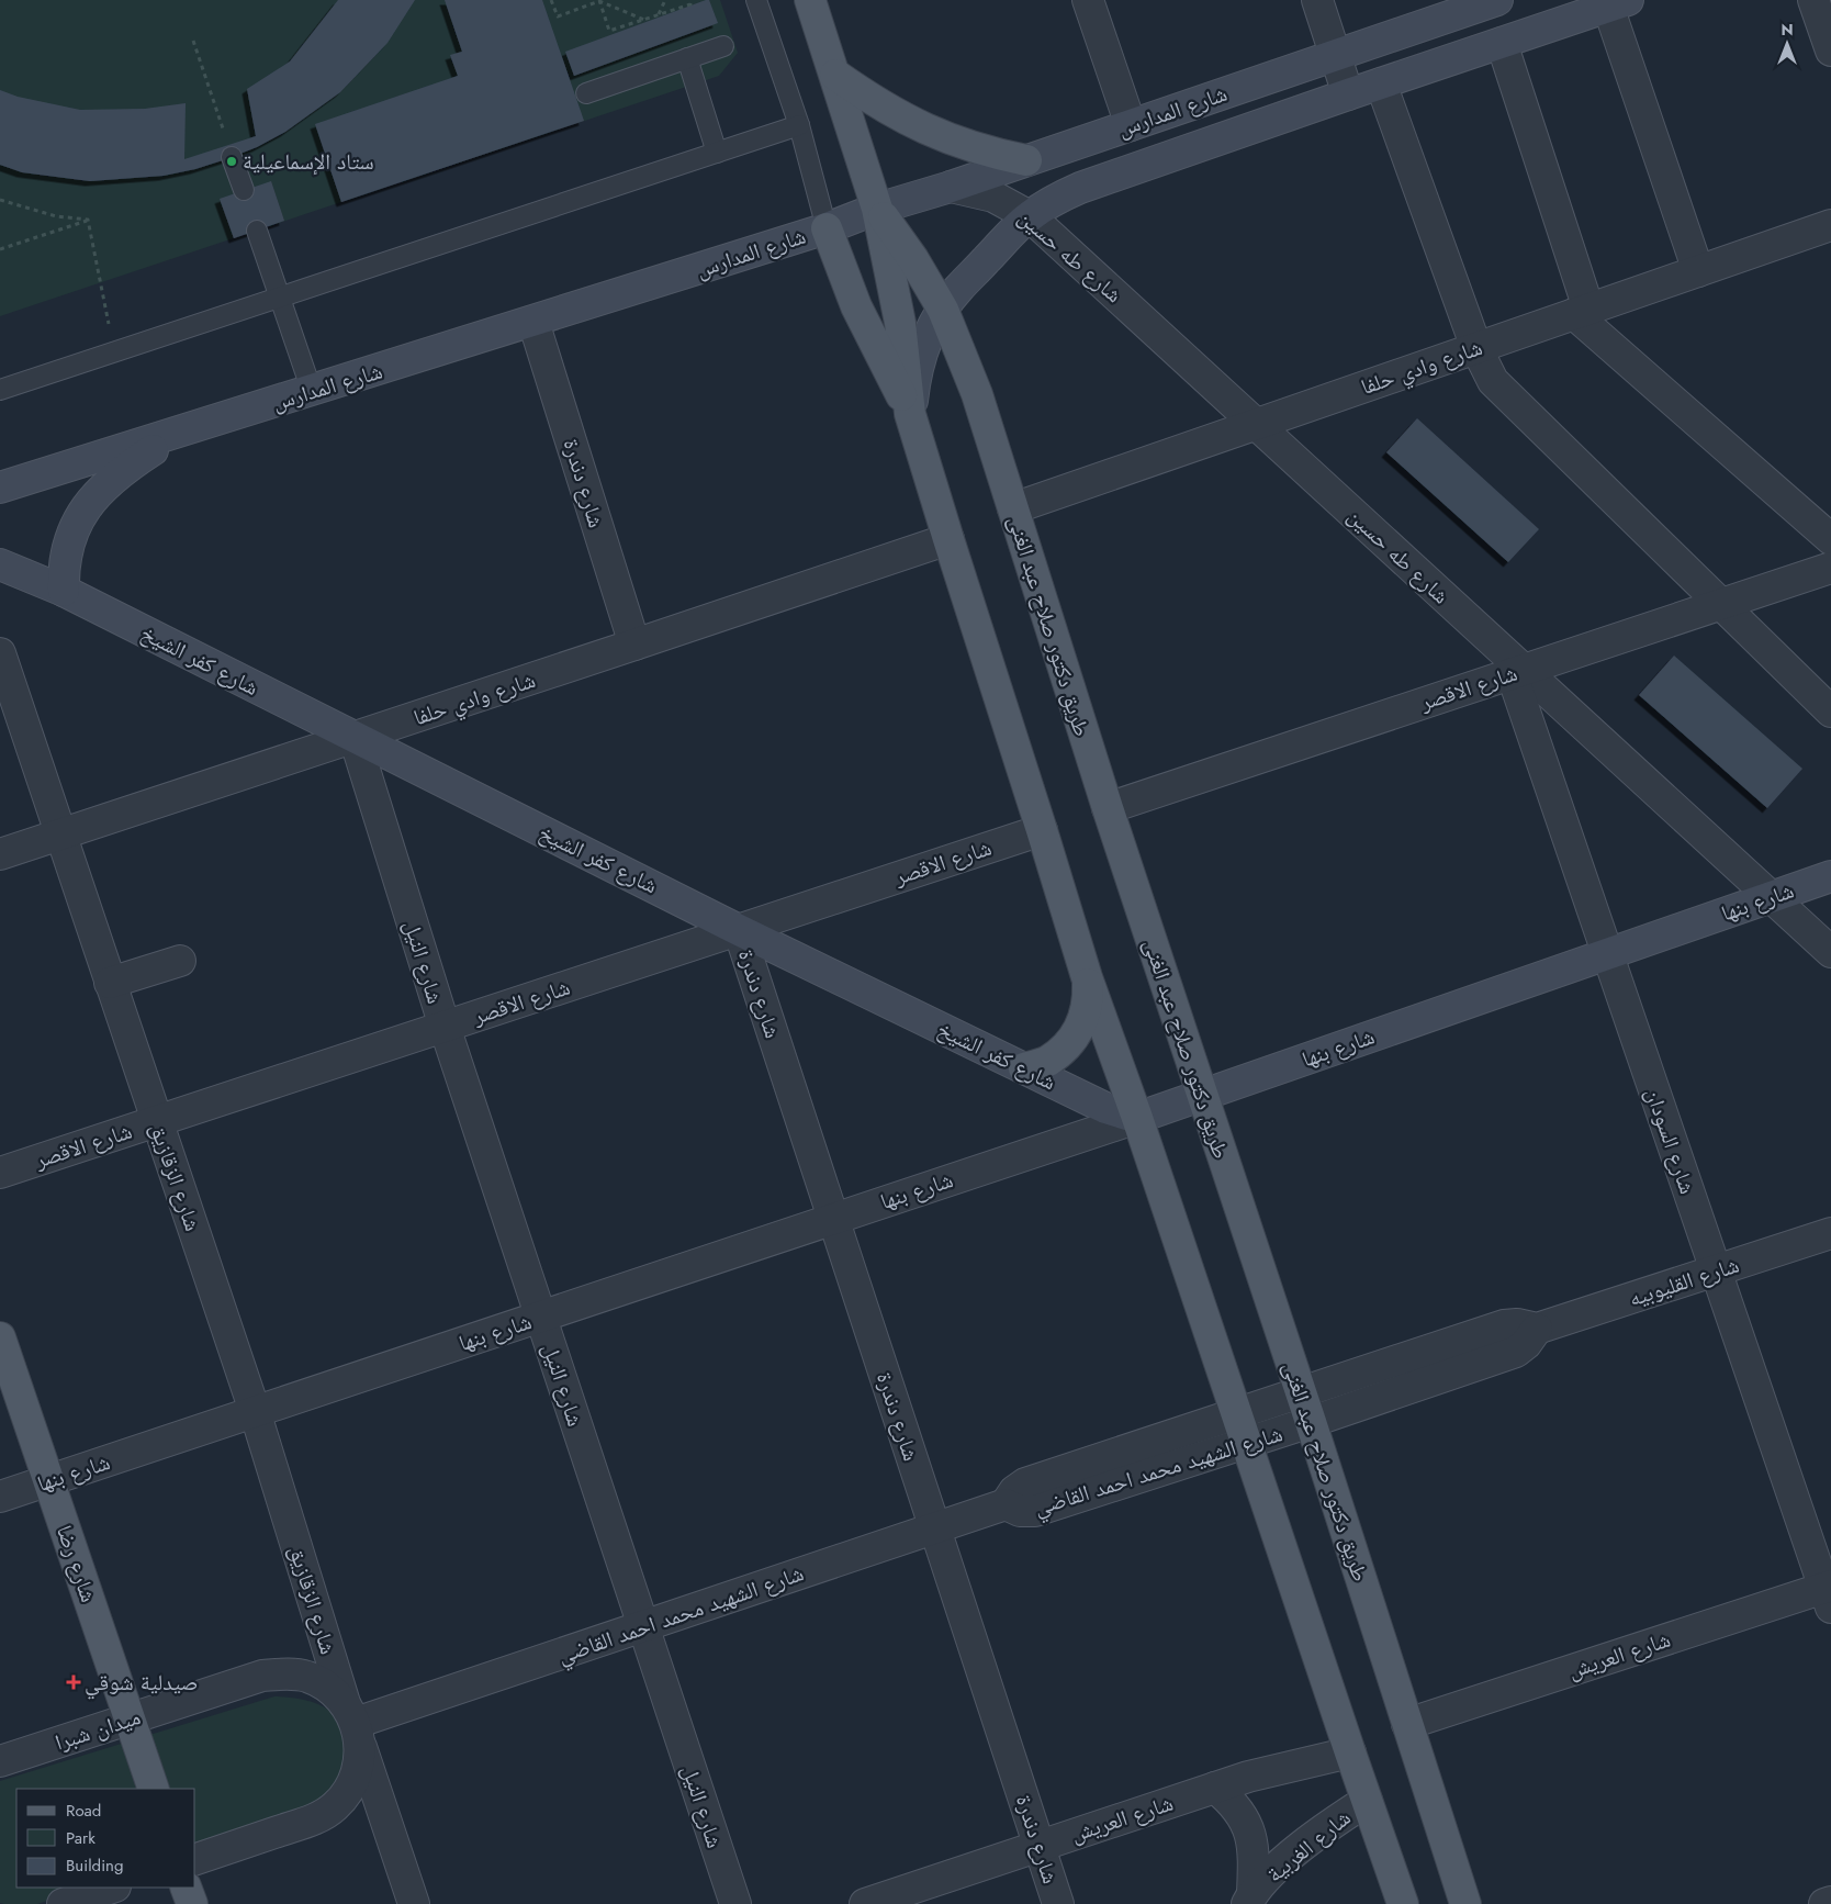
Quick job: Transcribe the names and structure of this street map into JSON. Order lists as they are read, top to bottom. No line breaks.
{"streets":{"main road":["شارع المدارس","طريق دكتور صلاح عبد الغنى","شارع كفر الشيخ","شارع بنها","شارع رضا"],"street":["شارع طه حسين","شارع وادي حلفا","شارع دندرة","شارع الاقصر","شارع النيل","شارع السودان","شارع الزقازيق","شارع القليوبيه","شارع الشهيد محمد احمد القاضي","شارع العريش","ميدان شبرا","شارع الغربية"]},"crossings":[["شارع المدارس","شارع طه حسين"],["شارع المدارس","شارع دندرة"],["شارع المدارس","طريق دكتور صلاح عبد الغنى"],["شارع طه حسين","شارع وادي حلفا"],["شارع طه حسين","شارع الاقصر"],["شارع طه حسين","شارع بنها"],["شارع طه حسين","شارع السودان"],["شارع وادي حلفا","شارع دندرة"],["شارع وادي حلفا","طريق دكتور صلاح عبد الغنى"],["شارع وادي حلفا","شارع كفر الشيخ"],["شارع وادي حلفا","شارع النيل"],["شارع وادي حلفا","شارع الزقازيق"],["شارع دندرة","شارع كفر الشيخ"],["شارع دندرة","شارع الاقصر"],["شارع دندرة","شارع بنها"],["شارع دندرة","شارع الشهيد محمد احمد القاضي"],["شارع دندرة","شارع العريش"],["طريق دكتور صلاح عبد الغنى","شارع كفر الشيخ"],["طريق دكتور صلاح عبد الغنى","شارع الاقصر"],["طريق دكتور صلاح عبد الغنى","شارع بنها"],["طريق دكتور صلاح عبد الغنى","شارع القليوبيه"],["طريق دكتور صلاح عبد الغنى","شارع الشهيد محمد احمد القاضي"],["طريق دكتور صلاح عبد الغنى","شارع العريش"],["طريق دكتور صلاح عبد الغنى","شارع الغربية"],["شارع كفر الشيخ","شارع الاقصر"],["شارع كفر الشيخ","شارع بنها"],["شارع كفر الشيخ","شارع النيل"],["شارع الاقصر","شارع النيل"],["شارع الاقصر","شارع السودان"],["شارع الاقصر","شارع الزقازيق"],["شارع بنها","شارع النيل"],["شارع بنها","شارع السودان"],["شارع بنها","شارع الزقازيق"],["شارع بنها","شارع رضا"],["شارع النيل","شارع الشهيد محمد احمد القاضي"],["شارع السودان","شارع القليوبيه"],["شارع السودان","شارع العريش"],["شارع الزقازيق","شارع الشهيد محمد احمد القاضي"],["شارع الزقازيق","ميدان شبرا"],["شارع القليوبيه","شارع الشهيد محمد احمد القاضي"],["شارع الشهيد محمد احمد القاضي","ميدان شبرا"],["شارع رضا","ميدان شبرا"],["شارع العريش","شارع الغربية"]],"places":{"other":["ستاد الإسماعيلية"],"health":["صيدلية شوقي"]},"legend":["Road","Park","Building"],"north":"top"}
